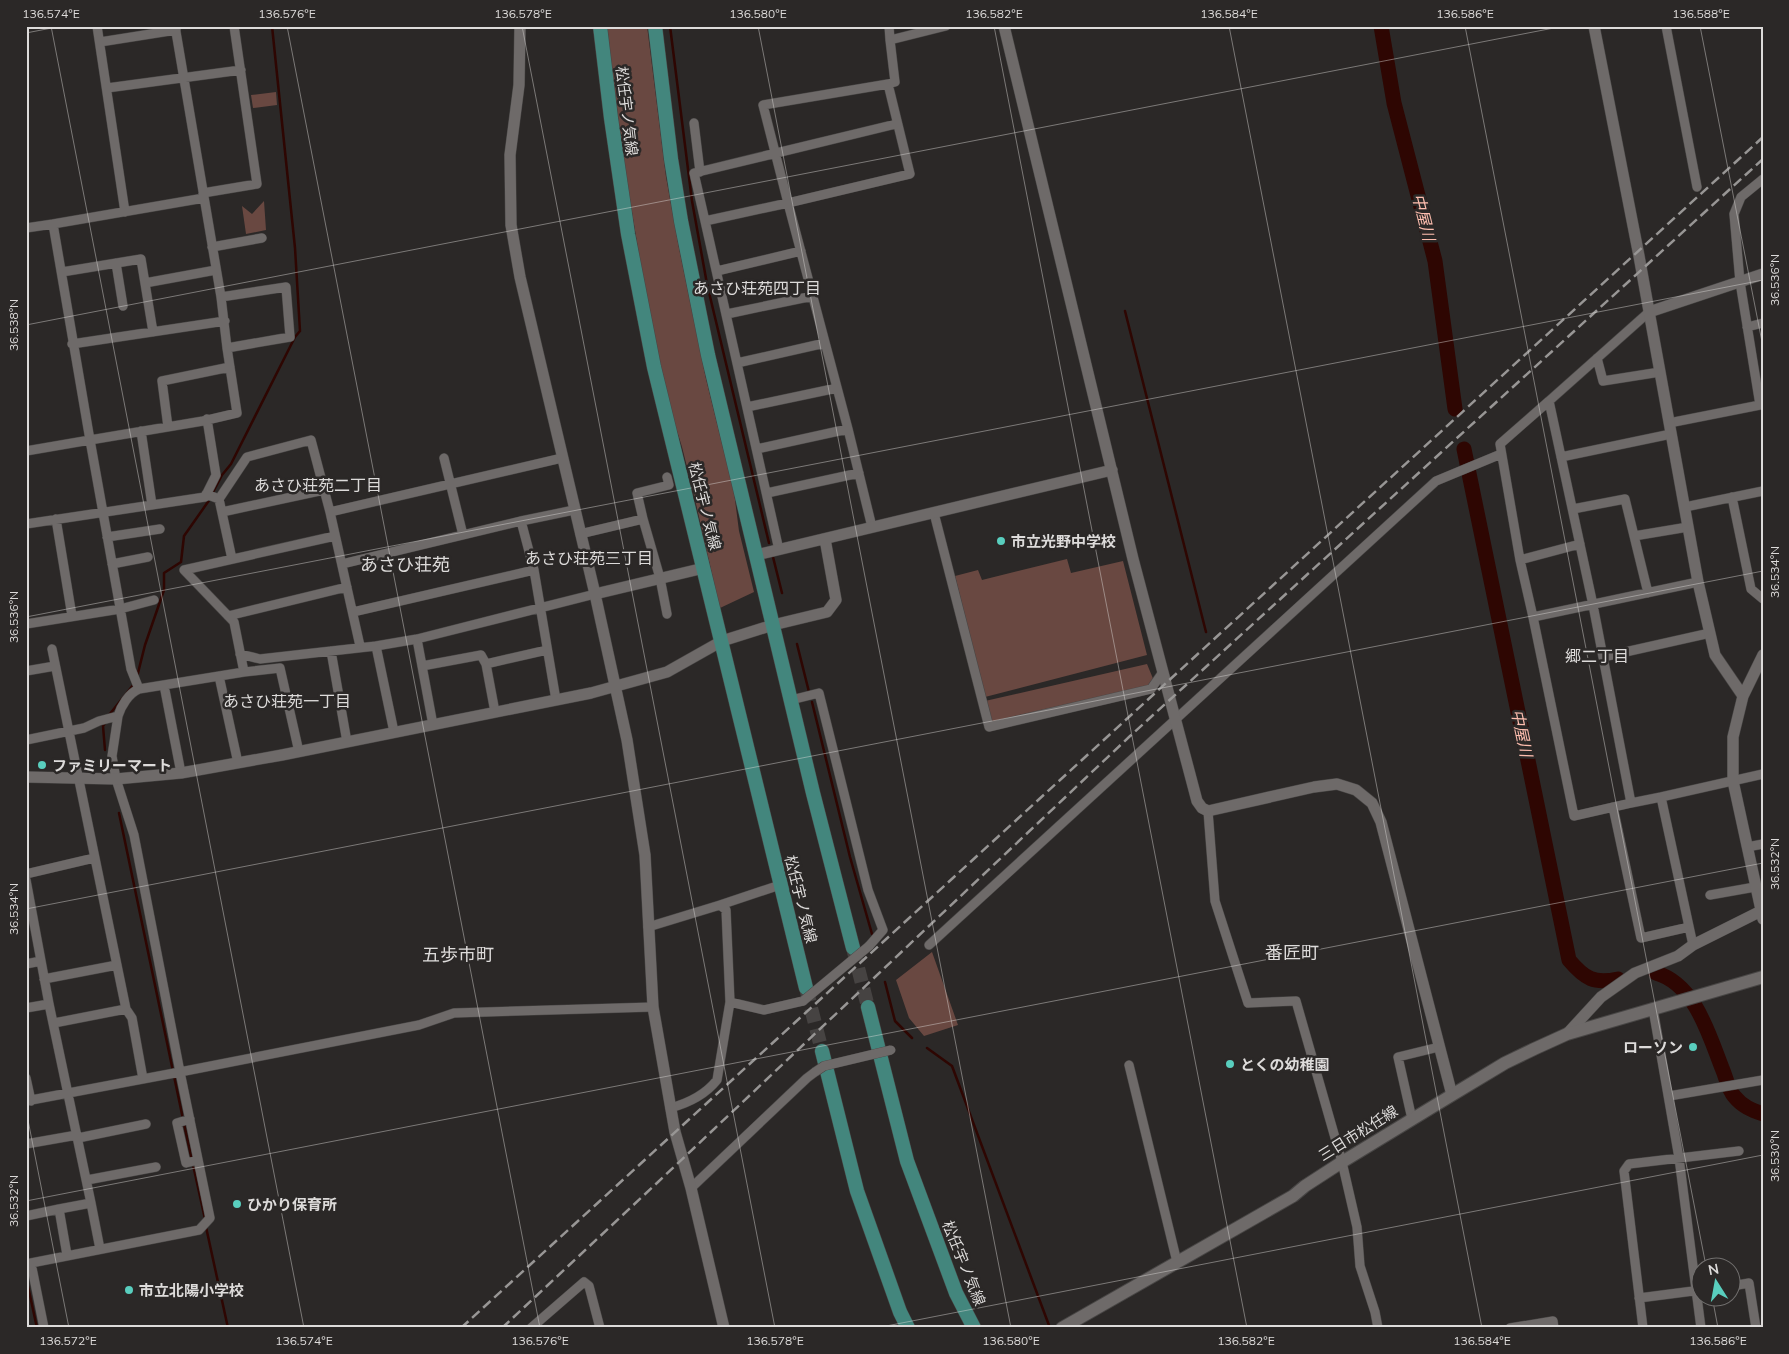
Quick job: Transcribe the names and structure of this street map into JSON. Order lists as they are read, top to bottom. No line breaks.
{"streets":{"main road":["松任宇ノ気線","三日市松任線"]},"districts":["あさひ荘苑四丁目","あさひ荘苑二丁目","あさひ荘苑三丁目","あさひ荘苑","郷二丁目","あさひ荘苑一丁目","番匠町","五歩市町"],"water":["中屋川"],"places":["市立光野中学校","ファミリーマート","ローソン","とくの幼稚園","ひかり保育所","市立北陽小学校"],"north":"top","coordinates":["136.574°E","136.576°E","136.578°E","136.580°E","136.582°E","136.584°E","136.586°E","136.588°E","36.536°N","36.538°N","36.534°N","36.532°N","36.530°N","136.572°E"]}
